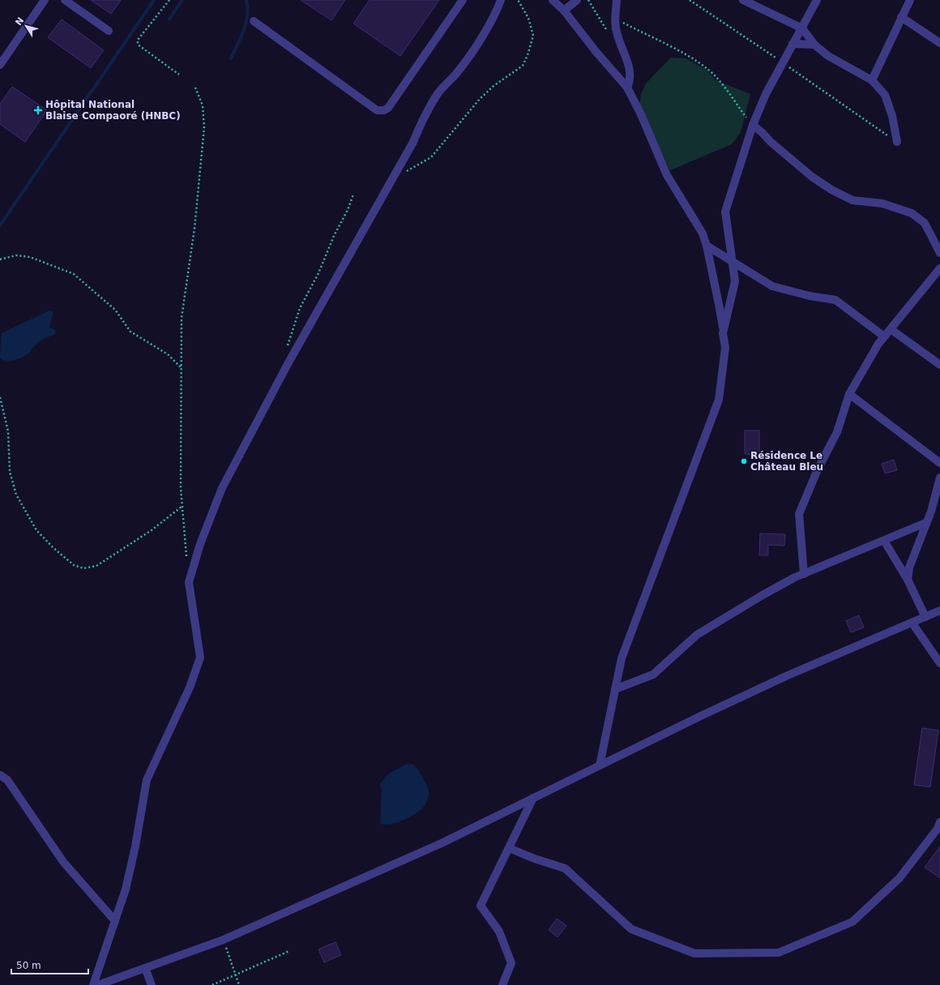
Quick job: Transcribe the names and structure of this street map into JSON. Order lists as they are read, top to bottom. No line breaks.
{"places":{"health":["Hôpital National Blaise Compaoré (HNBC)"],"other":["Résidence Le Château Bleu"]},"scale_bar":"50 m","north":"top left"}
